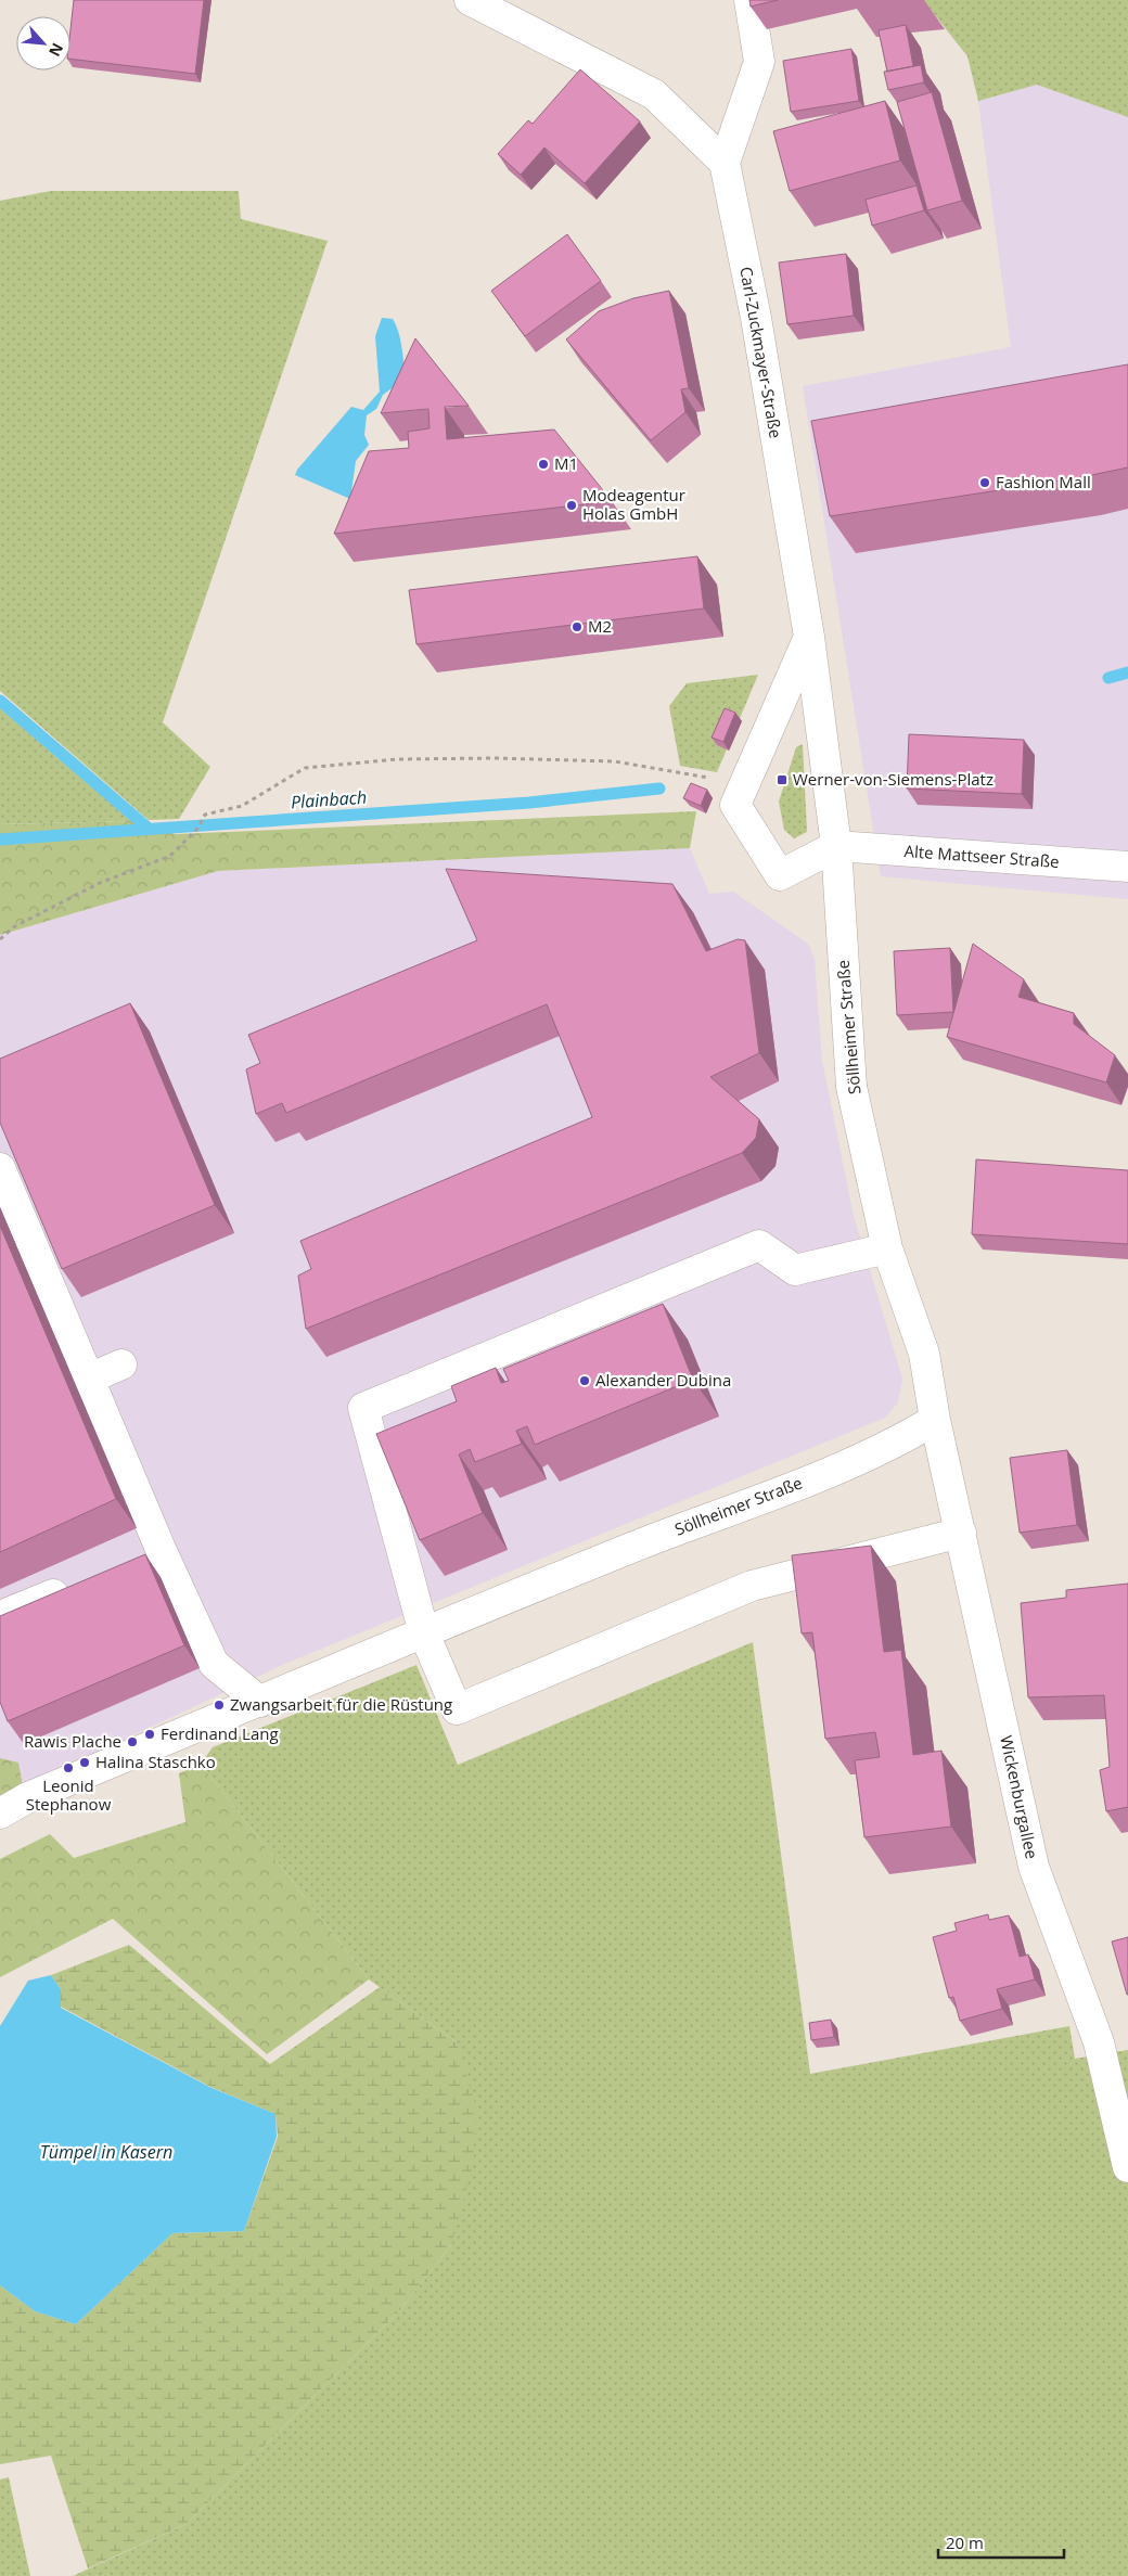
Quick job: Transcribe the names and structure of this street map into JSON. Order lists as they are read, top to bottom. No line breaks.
{"streets":{"street":["Carl-Zuckmayer-Straße","Alte Mattseer Straße","Söllheimer Straße","Wickenburgallee"]},"crossings":[["Carl-Zuckmayer-Straße","Alte Mattseer Straße"],["Carl-Zuckmayer-Straße","Söllheimer Straße"],["Alte Mattseer Straße","Söllheimer Straße"],["Söllheimer Straße","Wickenburgallee"]],"water":["Plainbach","Tümpel in Kasern"],"places":{"other":["M1","Fashion Mall","Modeagentur Holas GmbH","M2","Alexander Dubina","Zwangsarbeit für die Rüstung","Ferdinand Lang","Rawis Plache","Halina Staschko","Leonid Stephanow"],"transit":["Werner-von-Siemens-Platz"]},"scale_bar":"20 m","north":"bottom right"}
